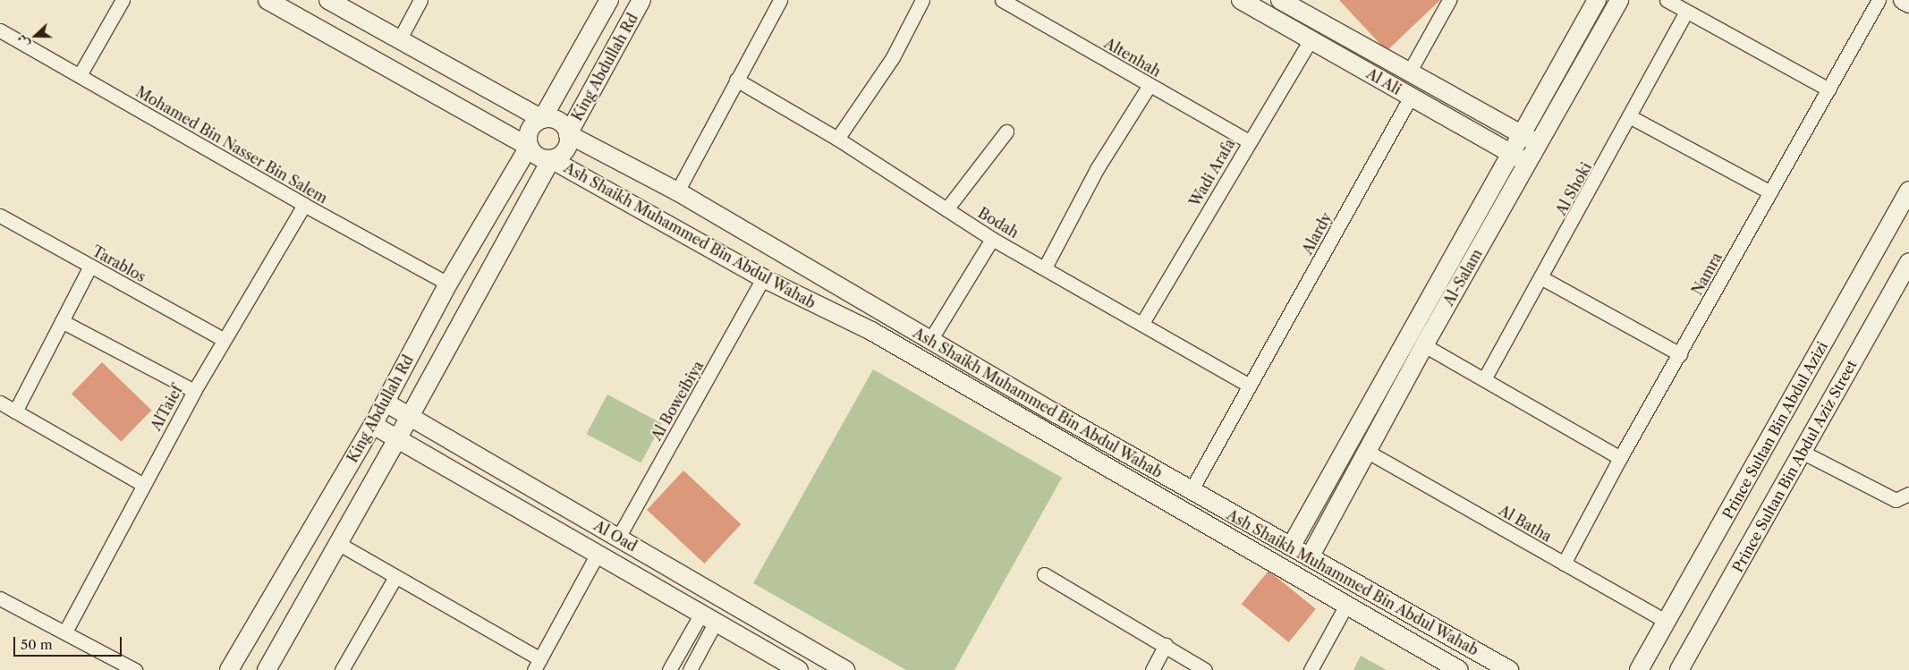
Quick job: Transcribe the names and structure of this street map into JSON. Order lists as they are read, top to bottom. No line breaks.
{"streets":{"street":["Altenhah","King Abdullah Rd","Al Ali","Mohamed Bin Nasser Bin Salem","Wadi Arafa","Al Shoki","Bodah","Alardy","Ash Shaikh Muhammed Bin Abdul Wahab","Tarablos","Namra","Al-Salam","Al Boweibiya","AlTaief","Prince Sultan Bin Abdul Azizi","Prince Sultan Bin Abdul Aziz Street","Al Batha","Al Oad"]},"crossings":[["Altenhah","Wadi Arafa"],["King Abdullah Rd","Mohamed Bin Nasser Bin Salem"],["King Abdullah Rd","Ash Shaikh Muhammed Bin Abdul Wahab"],["King Abdullah Rd","Al Oad"],["Al Ali","Wadi Arafa"],["Al Ali","Alardy"],["Al Ali","Al-Salam"],["Mohamed Bin Nasser Bin Salem","AlTaief"],["Wadi Arafa","Bodah"],["Bodah","Alardy"],["Alardy","Ash Shaikh Muhammed Bin Abdul Wahab"],["Ash Shaikh Muhammed Bin Abdul Wahab","Al-Salam"],["Ash Shaikh Muhammed Bin Abdul Wahab","Al Boweibiya"],["Tarablos","AlTaief"],["Namra","Al Batha"],["Al-Salam","Al Batha"],["Al Boweibiya","Al Oad"],["Prince Sultan Bin Abdul Azizi","Al Batha"]],"scale_bar":"50 m","north":"left"}
